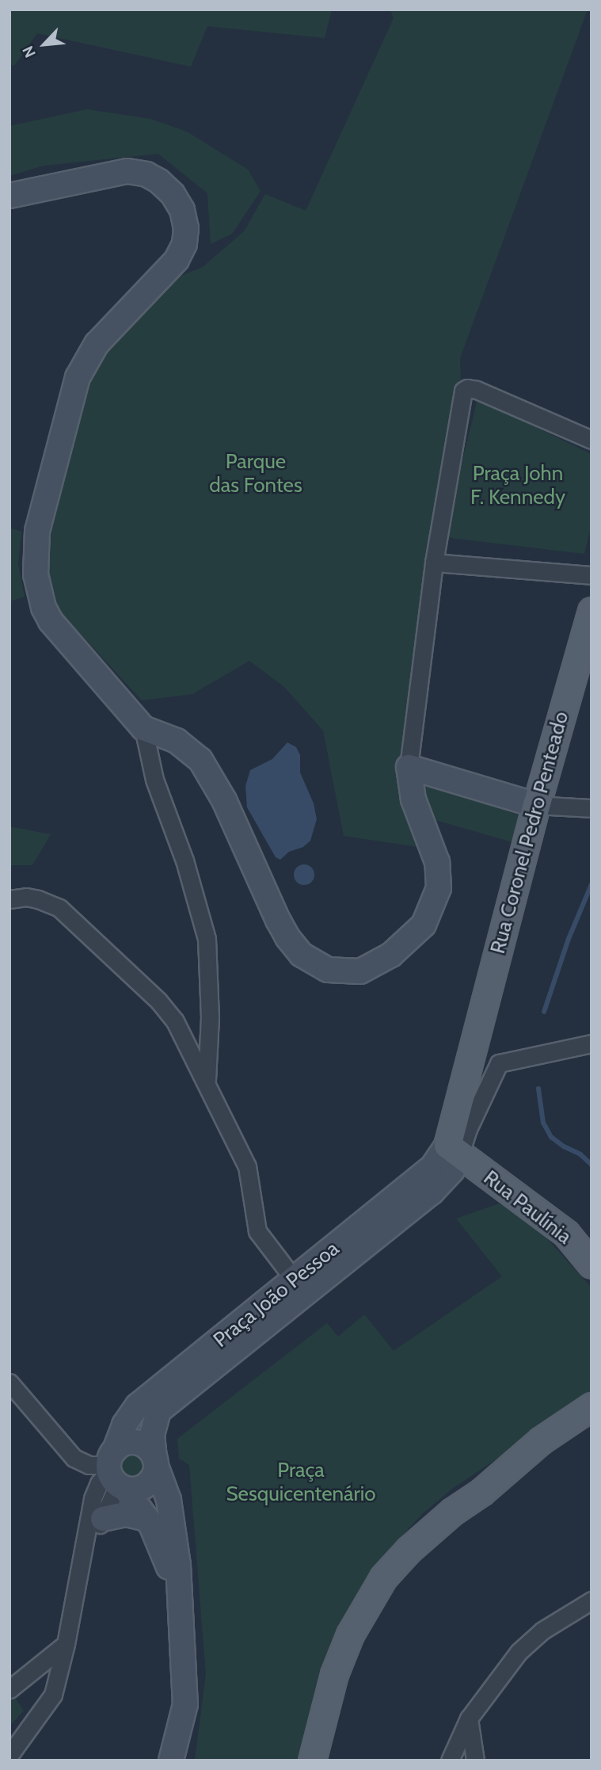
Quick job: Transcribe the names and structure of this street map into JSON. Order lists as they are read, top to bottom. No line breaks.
{"streets":{"main road":["Rua Coronel Pedro Penteado","Rua Paulínia"],"street":["Praça João Pessoa"]},"crossings":[["Rua Coronel Pedro Penteado","Rua Paulínia"],["Rua Coronel Pedro Penteado","Praça João Pessoa"],["Rua Paulínia","Praça João Pessoa"]],"parks":["Parque das Fontes","Praça John F. Kennedy","Praça Sesquicentenário"],"north":"bottom left"}
